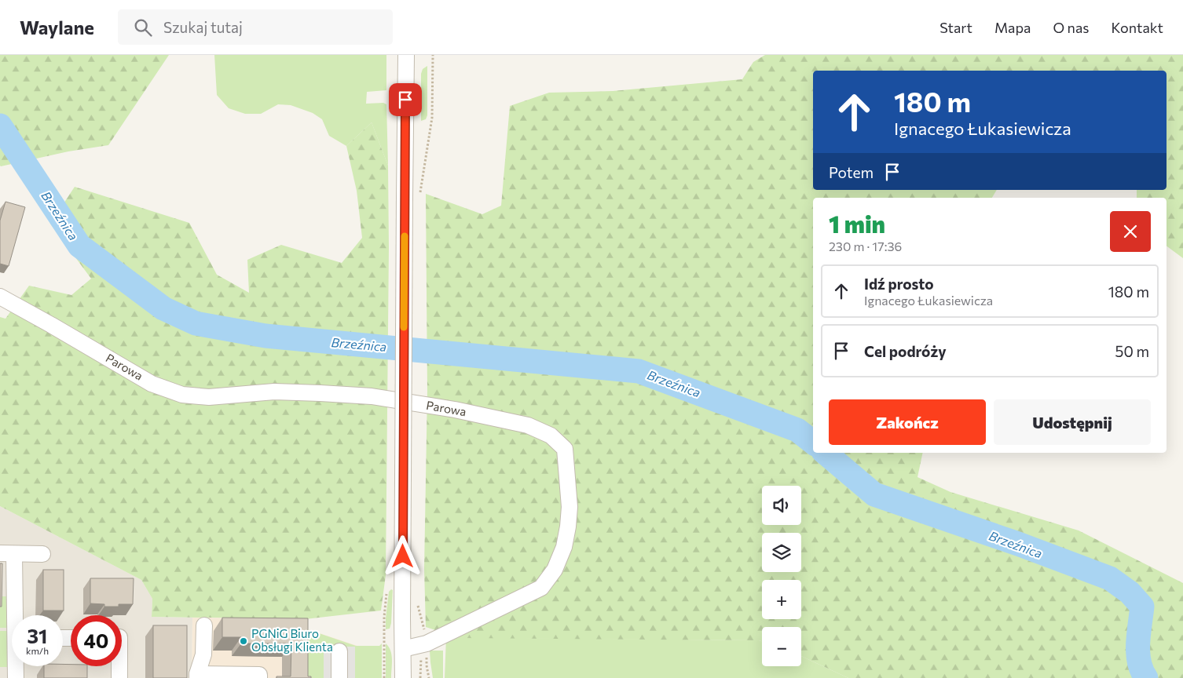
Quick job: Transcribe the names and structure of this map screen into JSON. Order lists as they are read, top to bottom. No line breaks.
{"streets":{"street":["Parowa"]},"water":["Brzeźnica"],"places":["PGNiG Biuro Obsługi Klienta"],"page":{"header":"Waylane","search":"Szukaj tutaj","nav":["Start","Mapa","O nas","Kontakt"],"turn":["180 m","Ignacego Łukasiewicza"],"then":"Potem","heading":["1 min","230 m · 17:36"],"list":[{"name":"Idź prosto","note":"Ignacego Łukasiewicza","value":"180 m"},{"name":"Cel podróży","value":"50 m"}],"buttons":["Zakończ","Udostępnij"],"map_buttons":["+","−"],"speed":"31 km/h","limit":"40"}}
